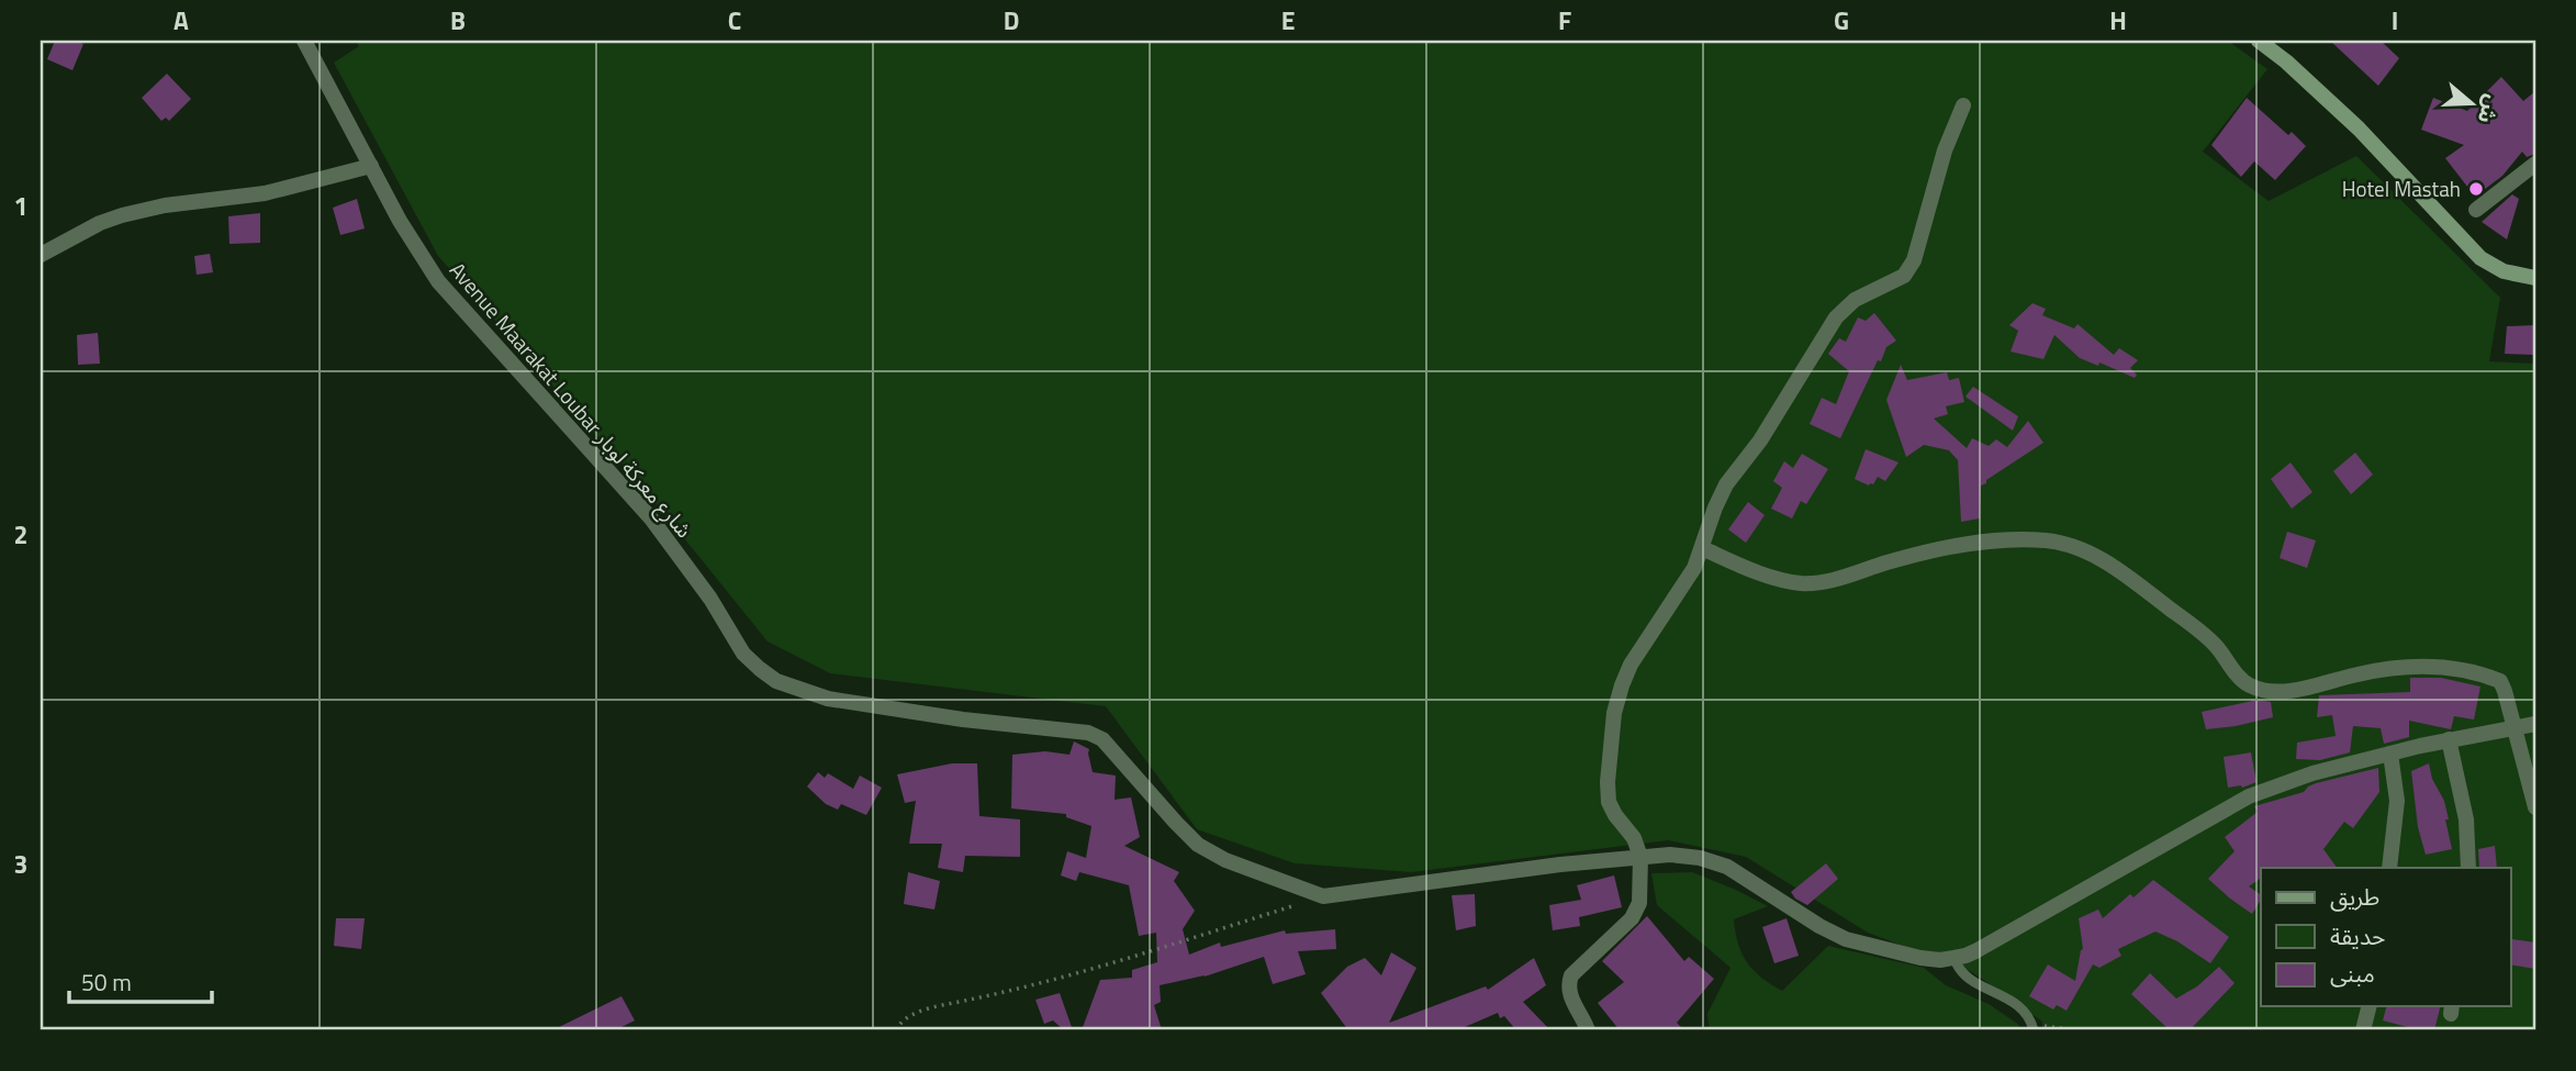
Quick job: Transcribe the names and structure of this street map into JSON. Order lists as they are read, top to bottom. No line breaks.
{"streets":{"street":["Avenue Maarakat Loubar شارع معركة لوبار"]},"places":["Hotel Mastah"],"legend":["طريق","حديقة","مبنى"],"scale_bar":"50 m","north":"right","grid":{"columns":["A","B","C","D","E","F","G","H","I"],"rows":["1","2","3"]}}
